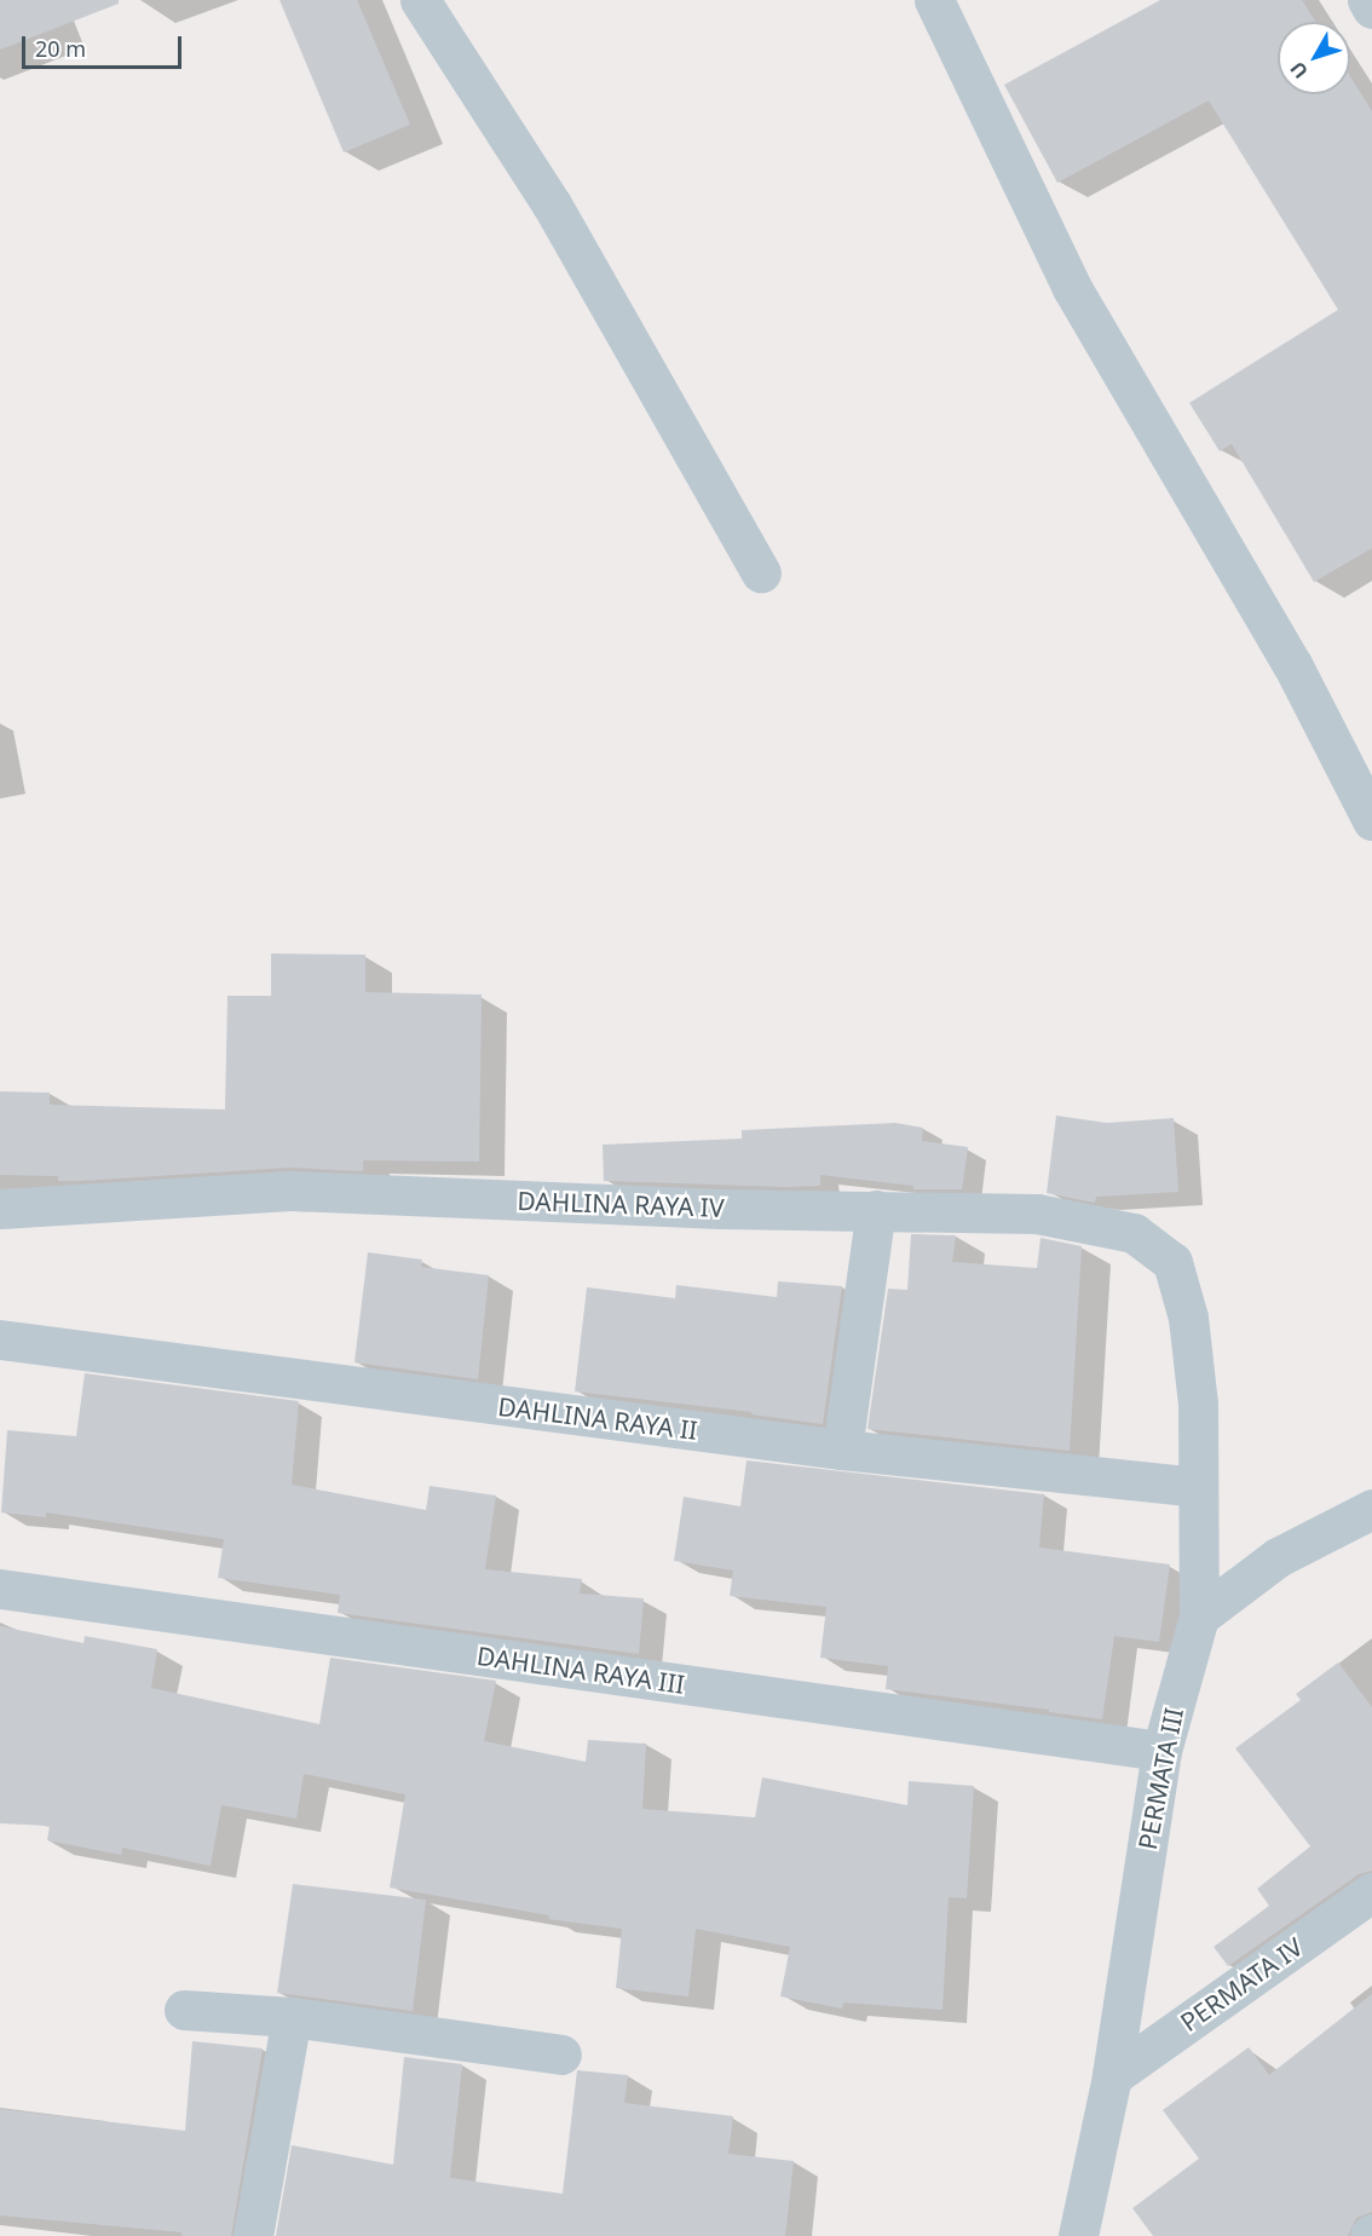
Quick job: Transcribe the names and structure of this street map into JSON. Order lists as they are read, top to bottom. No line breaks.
{"streets":{"street":["DAHLINA RAYA IV","DAHLINA RAYA II","DAHLINA RAYA III","PERMATA III","PERMATA IV"]},"crossings":[["DAHLINA RAYA IV","PERMATA III"],["DAHLINA RAYA II","PERMATA III"],["DAHLINA RAYA III","PERMATA III"],["PERMATA III","PERMATA IV"]],"scale_bar":"20 m","north":"bottom left"}
